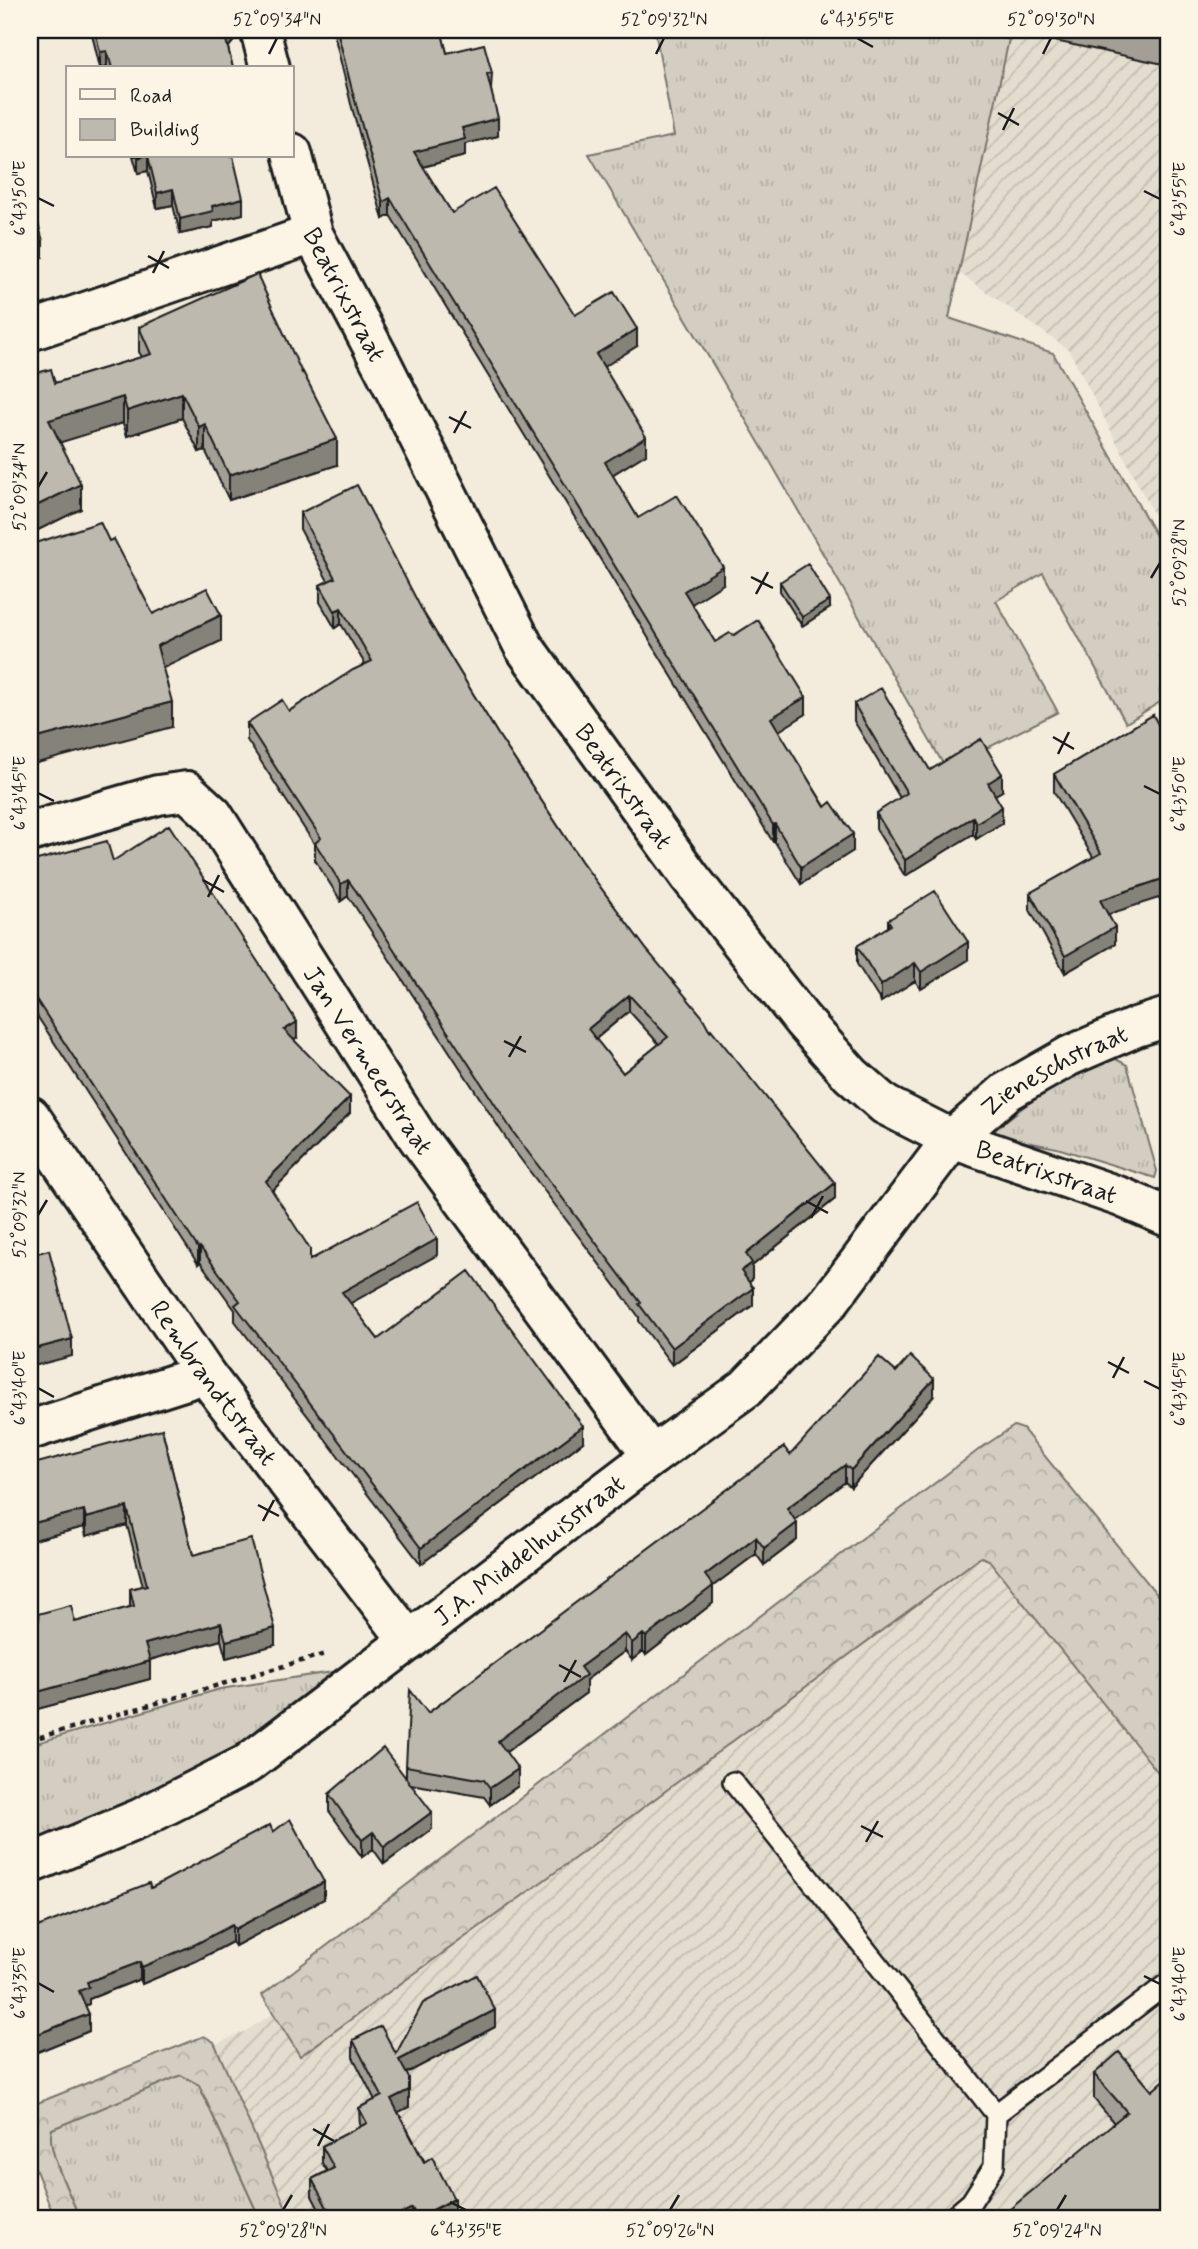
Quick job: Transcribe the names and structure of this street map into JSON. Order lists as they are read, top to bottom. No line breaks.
{"streets":{"street":["Beatrixstraat","Jan Vermeerstraat","Zieneschstraat","Rembrandtstraat","J.A. Middelhuisstraat"]},"crossings":[["Beatrixstraat","Zieneschstraat"],["Beatrixstraat","J.A. Middelhuisstraat"],["Jan Vermeerstraat","J.A. Middelhuisstraat"],["Zieneschstraat","J.A. Middelhuisstraat"],["Rembrandtstraat","J.A. Middelhuisstraat"]],"legend":["Road","Building"],"coordinates":["52°09'34\"N","52°09'32\"N","6°43'55\"E","52°09'30\"N","6°43'50\"E","52°09'28\"N","6°43'45\"E","6°43'40\"E","6°43'35\"E","52°09'26\"N","52°09'24\"N"]}
